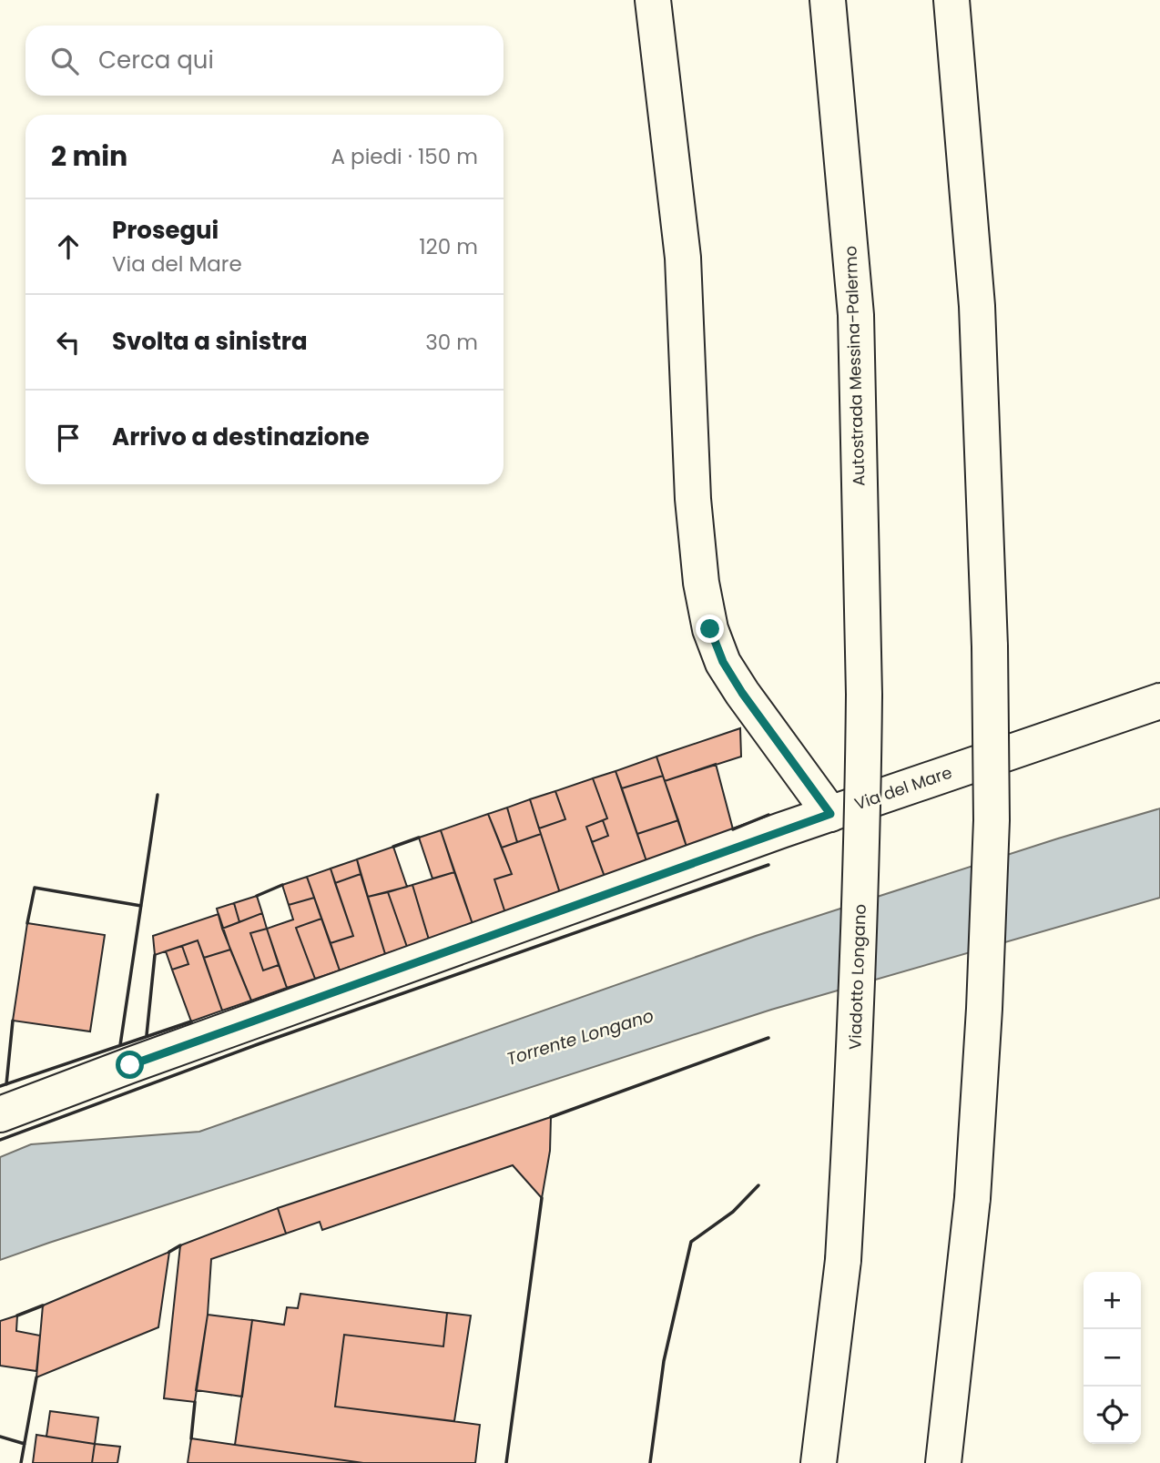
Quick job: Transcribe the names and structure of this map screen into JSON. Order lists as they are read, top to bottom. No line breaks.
{"streets":{"main road":["Autostrada Messina-Palermo","Via del Mare","Viadotto Longano"]},"crossings":[["Autostrada Messina-Palermo","Viadotto Longano"]],"water":["Torrente Longano"],"page":{"search":"Cerca qui","heading":["2 min","A piedi · 150 m"],"list":[["Prosegui","Via del Mare","120 m"],["Svolta a sinistra","30 m"],"Arrivo a destinazione"],"map_buttons":["+","−"]}}
